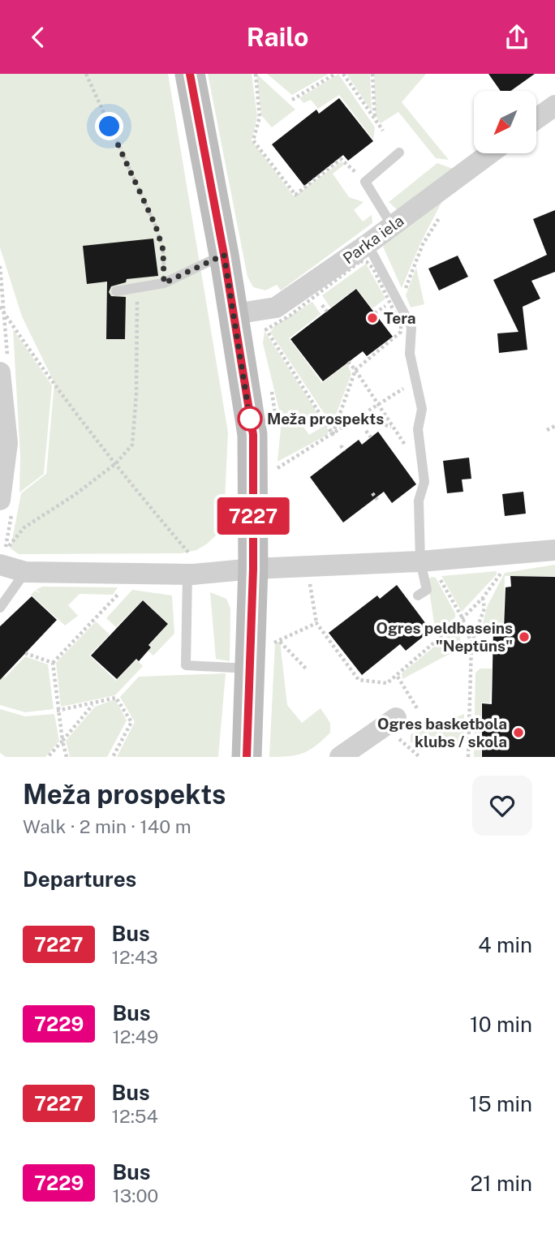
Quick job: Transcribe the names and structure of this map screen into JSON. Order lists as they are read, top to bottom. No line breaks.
{"streets":{"street":["Parka iela"]},"places":["Tera","Meža prospekts","Ogres peldbaseins \"Neptūns\"","Ogres basketbola klubs / skola"],"lines":["bus line 7227"],"north":"bottom left","page":{"header":"Railo","on_map":"7227","heading":[["Meža prospekts","Walk · 2 min · 140 m"],"Departures"],"list":[{"mark":"7227","name":"Bus","note":"12:43","value":"4 min"},{"mark":"7229","name":"Bus","note":"12:49","value":"10 min"},{"mark":"7227","name":"Bus","note":"12:54","value":"15 min"},{"mark":"7229","name":"Bus","note":"13:00","value":"21 min"}]}}
